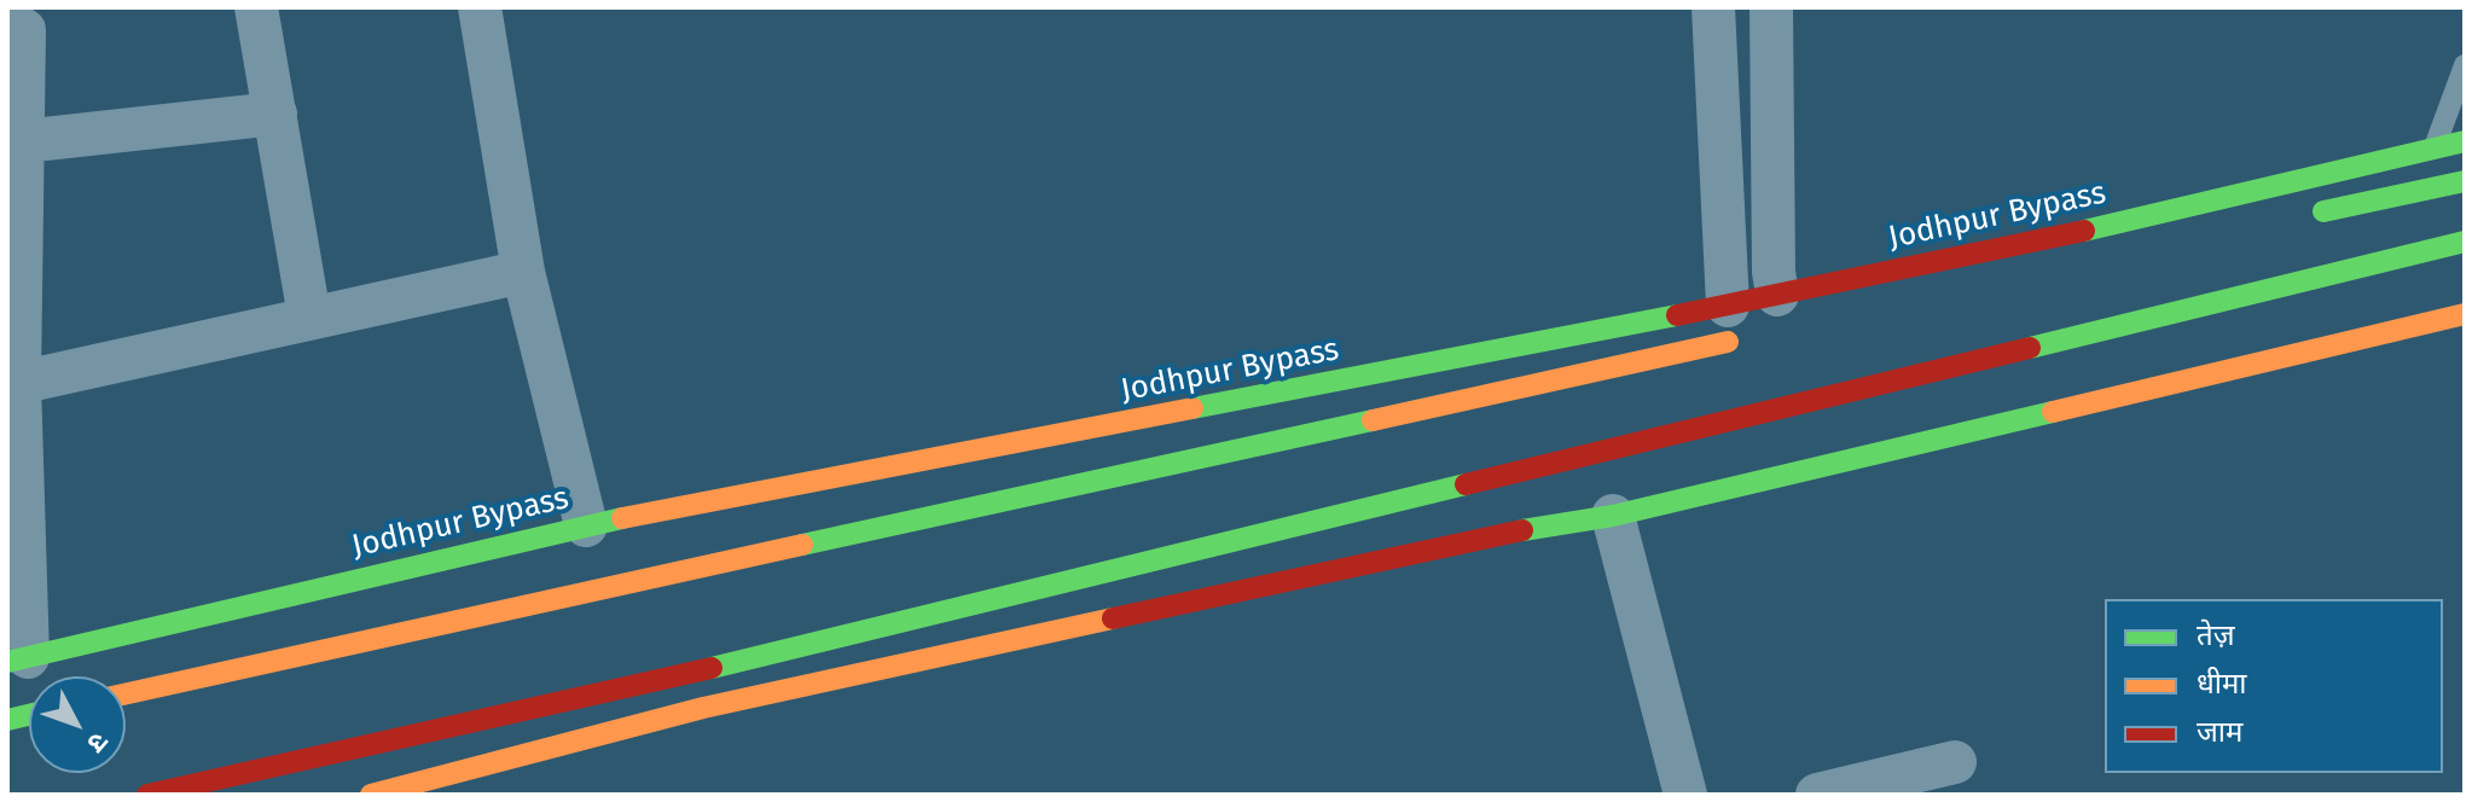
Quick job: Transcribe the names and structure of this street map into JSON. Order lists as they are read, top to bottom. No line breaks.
{"streets":{"highway":["Jodhpur Bypass"]},"legend":["तेज़","धीमा","जाम"],"north":"bottom right"}
